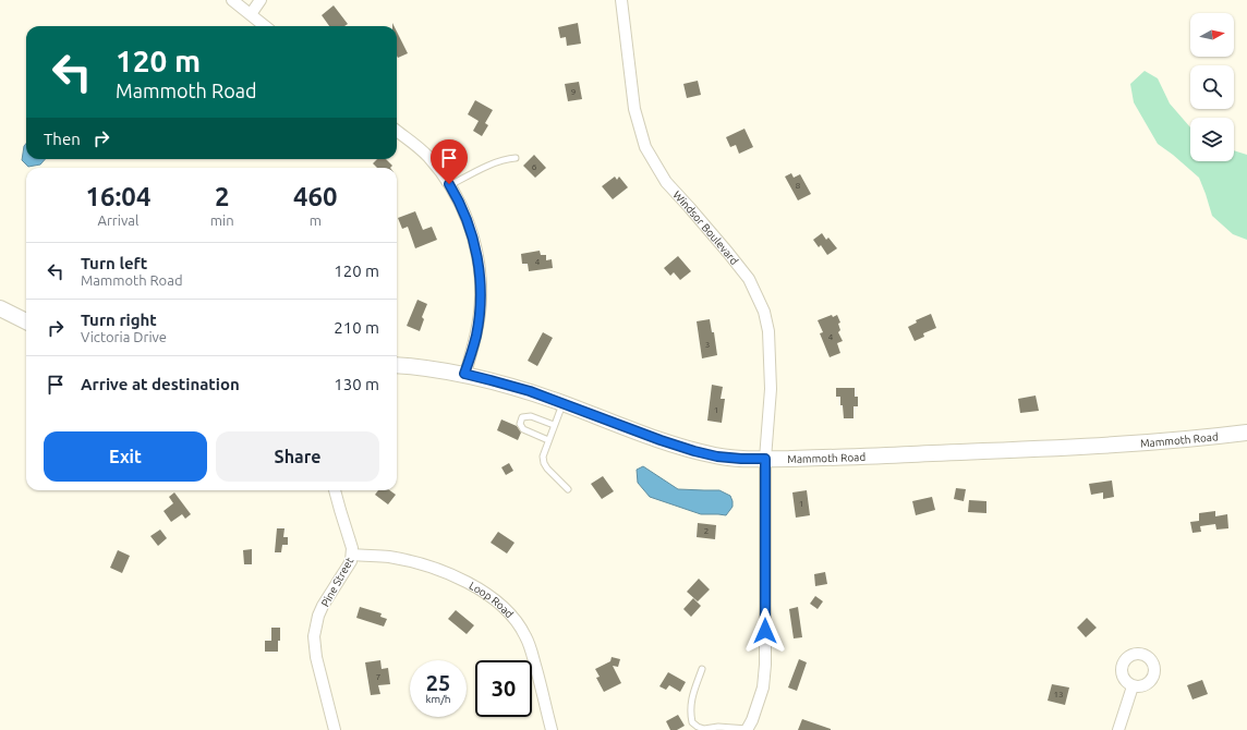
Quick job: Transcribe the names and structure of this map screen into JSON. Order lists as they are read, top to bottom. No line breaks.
{"streets":{"main road":["Mammoth Road"],"street":["Windsor Boulevard","Pine Street","Loop Road"]},"crossings":[["Windsor Boulevard","Mammoth Road"],["Pine Street","Loop Road"]],"house_numbers":["9","6","8","4","4","3","1","1","2","7","13"],"north":"right","page":{"turn":["120 m","Mammoth Road"],"then":"Then","eta":["16:04","Arrival","2","min","460","m"],"list":[{"name":"Turn left","note":"Mammoth Road","value":"120 m"},{"name":"Turn right","note":"Victoria Drive","value":"210 m"},{"name":"Arrive at destination","value":"130 m"}],"buttons":["Exit","Share"],"speed":"25 km/h","limit":"30"}}
